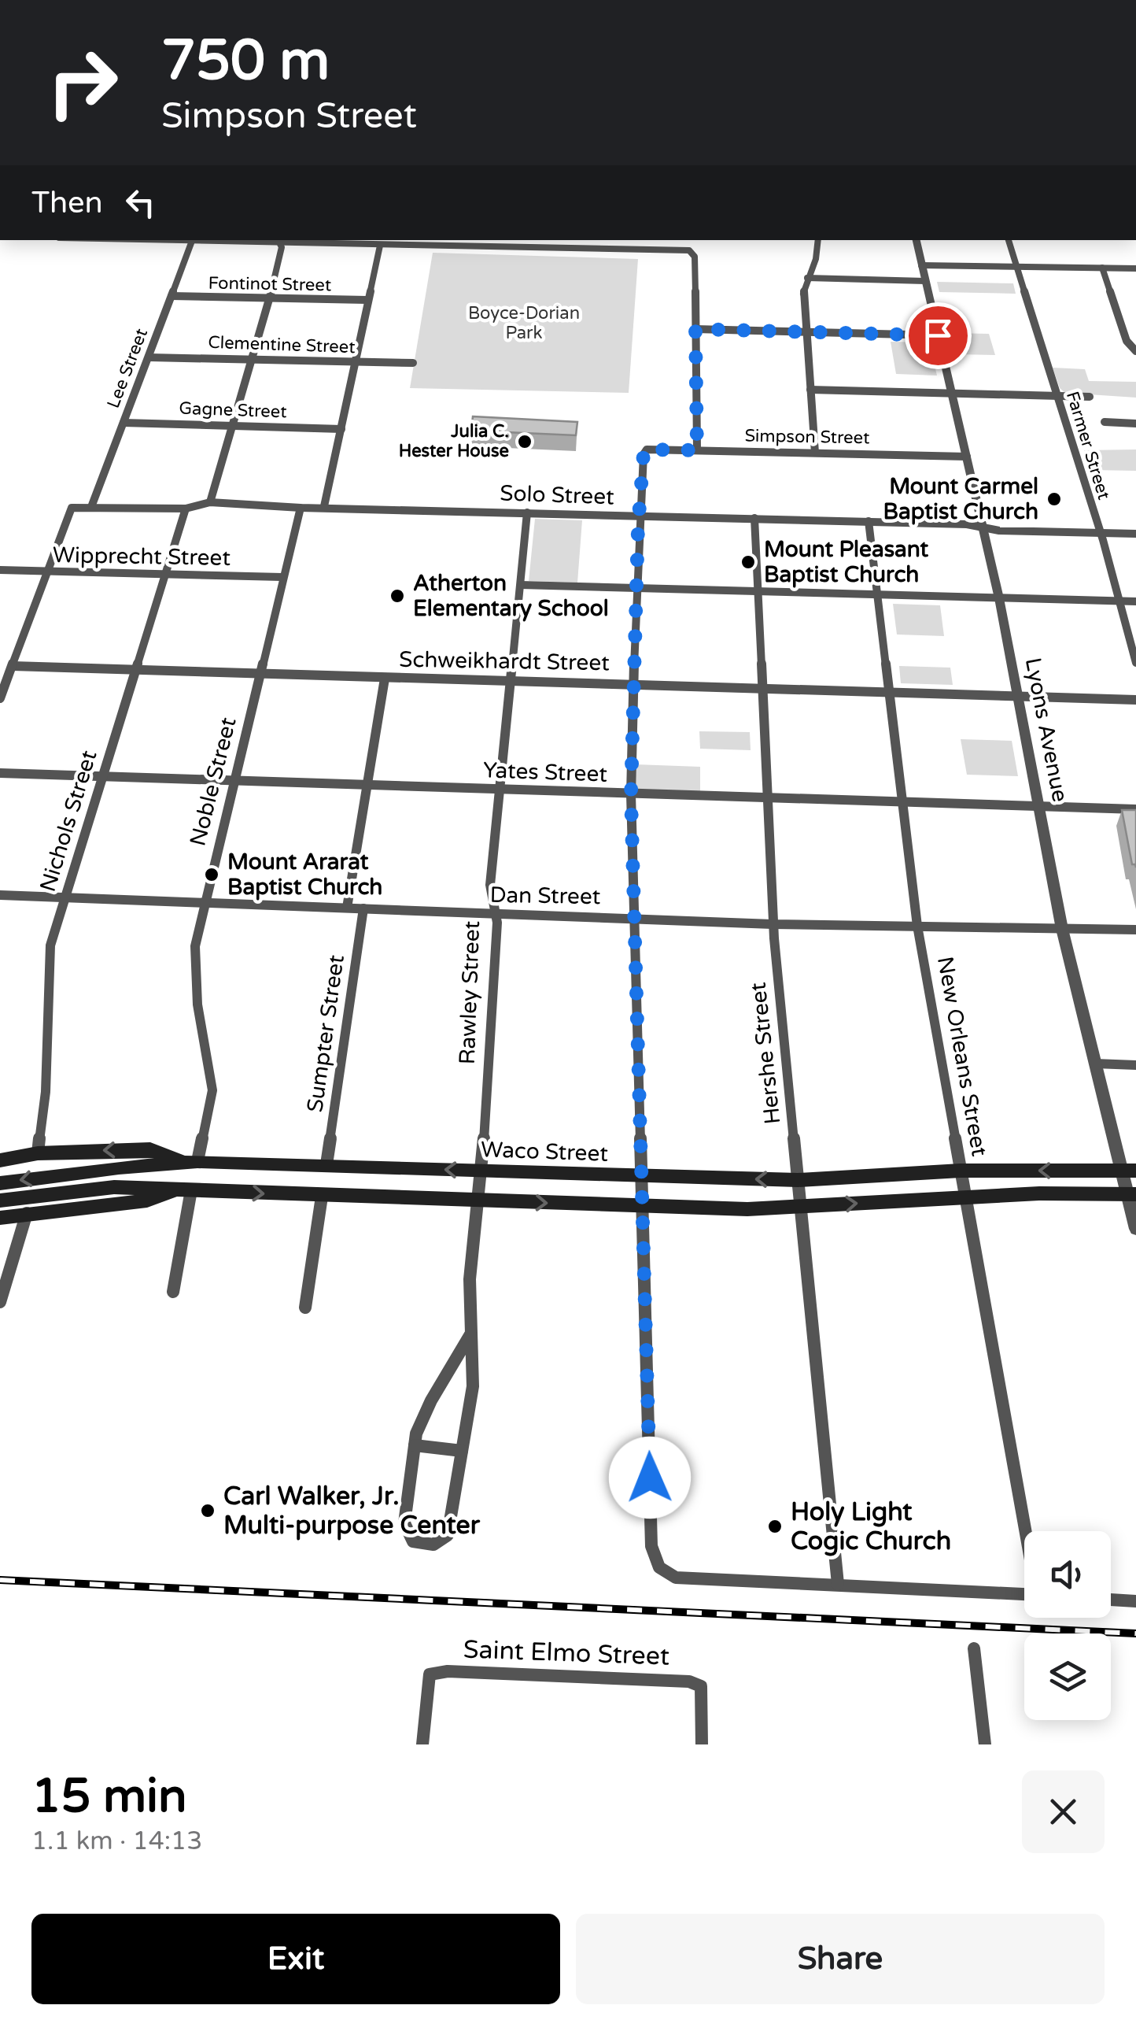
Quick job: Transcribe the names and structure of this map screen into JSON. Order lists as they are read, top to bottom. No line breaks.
{"streets":{"main road":["Waco Street"],"street":["Fontinot Street","Clementine Street","Lee Street","Gagne Street","Simpson Street","Farmer Street","Solo Street","Wipprecht Street","Schweikhardt Street","Lyons Avenue","Yates Street","Noble Street","Nichols Street","Dan Street","Rawley Street","Sumpter Street","Hershe Street","New Orleans Street","Saint Elmo Street"]},"crossings":[["Fontinot Street","Lee Street"],["Clementine Street","Lee Street"],["Lee Street","Gagne Street"],["Lee Street","Solo Street"],["Simpson Street","Solo Street"],["Simpson Street","Lyons Avenue"],["Farmer Street","Solo Street"],["Solo Street","Wipprecht Street"],["Solo Street","Lyons Avenue"],["Solo Street","Noble Street"],["Solo Street","Nichols Street"],["Solo Street","Rawley Street"],["Solo Street","Hershe Street"],["Solo Street","New Orleans Street"],["Wipprecht Street","Noble Street"],["Wipprecht Street","Nichols Street"],["Schweikhardt Street","Lyons Avenue"],["Schweikhardt Street","Noble Street"],["Schweikhardt Street","Nichols Street"],["Schweikhardt Street","Rawley Street"],["Schweikhardt Street","Hershe Street"],["Schweikhardt Street","New Orleans Street"],["Lyons Avenue","Yates Street"],["Lyons Avenue","Dan Street"],["Lyons Avenue","Waco Street"],["Yates Street","Noble Street"],["Yates Street","Nichols Street"],["Yates Street","Rawley Street"],["Yates Street","Hershe Street"],["Yates Street","New Orleans Street"],["Noble Street","Dan Street"],["Noble Street","Waco Street"],["Nichols Street","Dan Street"],["Dan Street","Rawley Street"],["Dan Street","Sumpter Street"],["Dan Street","Hershe Street"],["Dan Street","New Orleans Street"],["Rawley Street","Waco Street"],["Sumpter Street","Waco Street"],["Hershe Street","Waco Street"],["New Orleans Street","Waco Street"]],"parks":["Boyce-Dorian Park"],"places":["Julia C. Hester House","Mount Carmel Baptist Church","Mount Pleasant Baptist Church","Atherton Elementary School","Mount Ararat Baptist Church","Carl Walker, Jr. Multi-purpose Center","Holy Light Cogic Church"],"page":{"turn":["750 m","Simpson Street"],"then":"Then","heading":["15 min","1.1 km · 14:13"],"buttons":["Exit","Share"]}}
